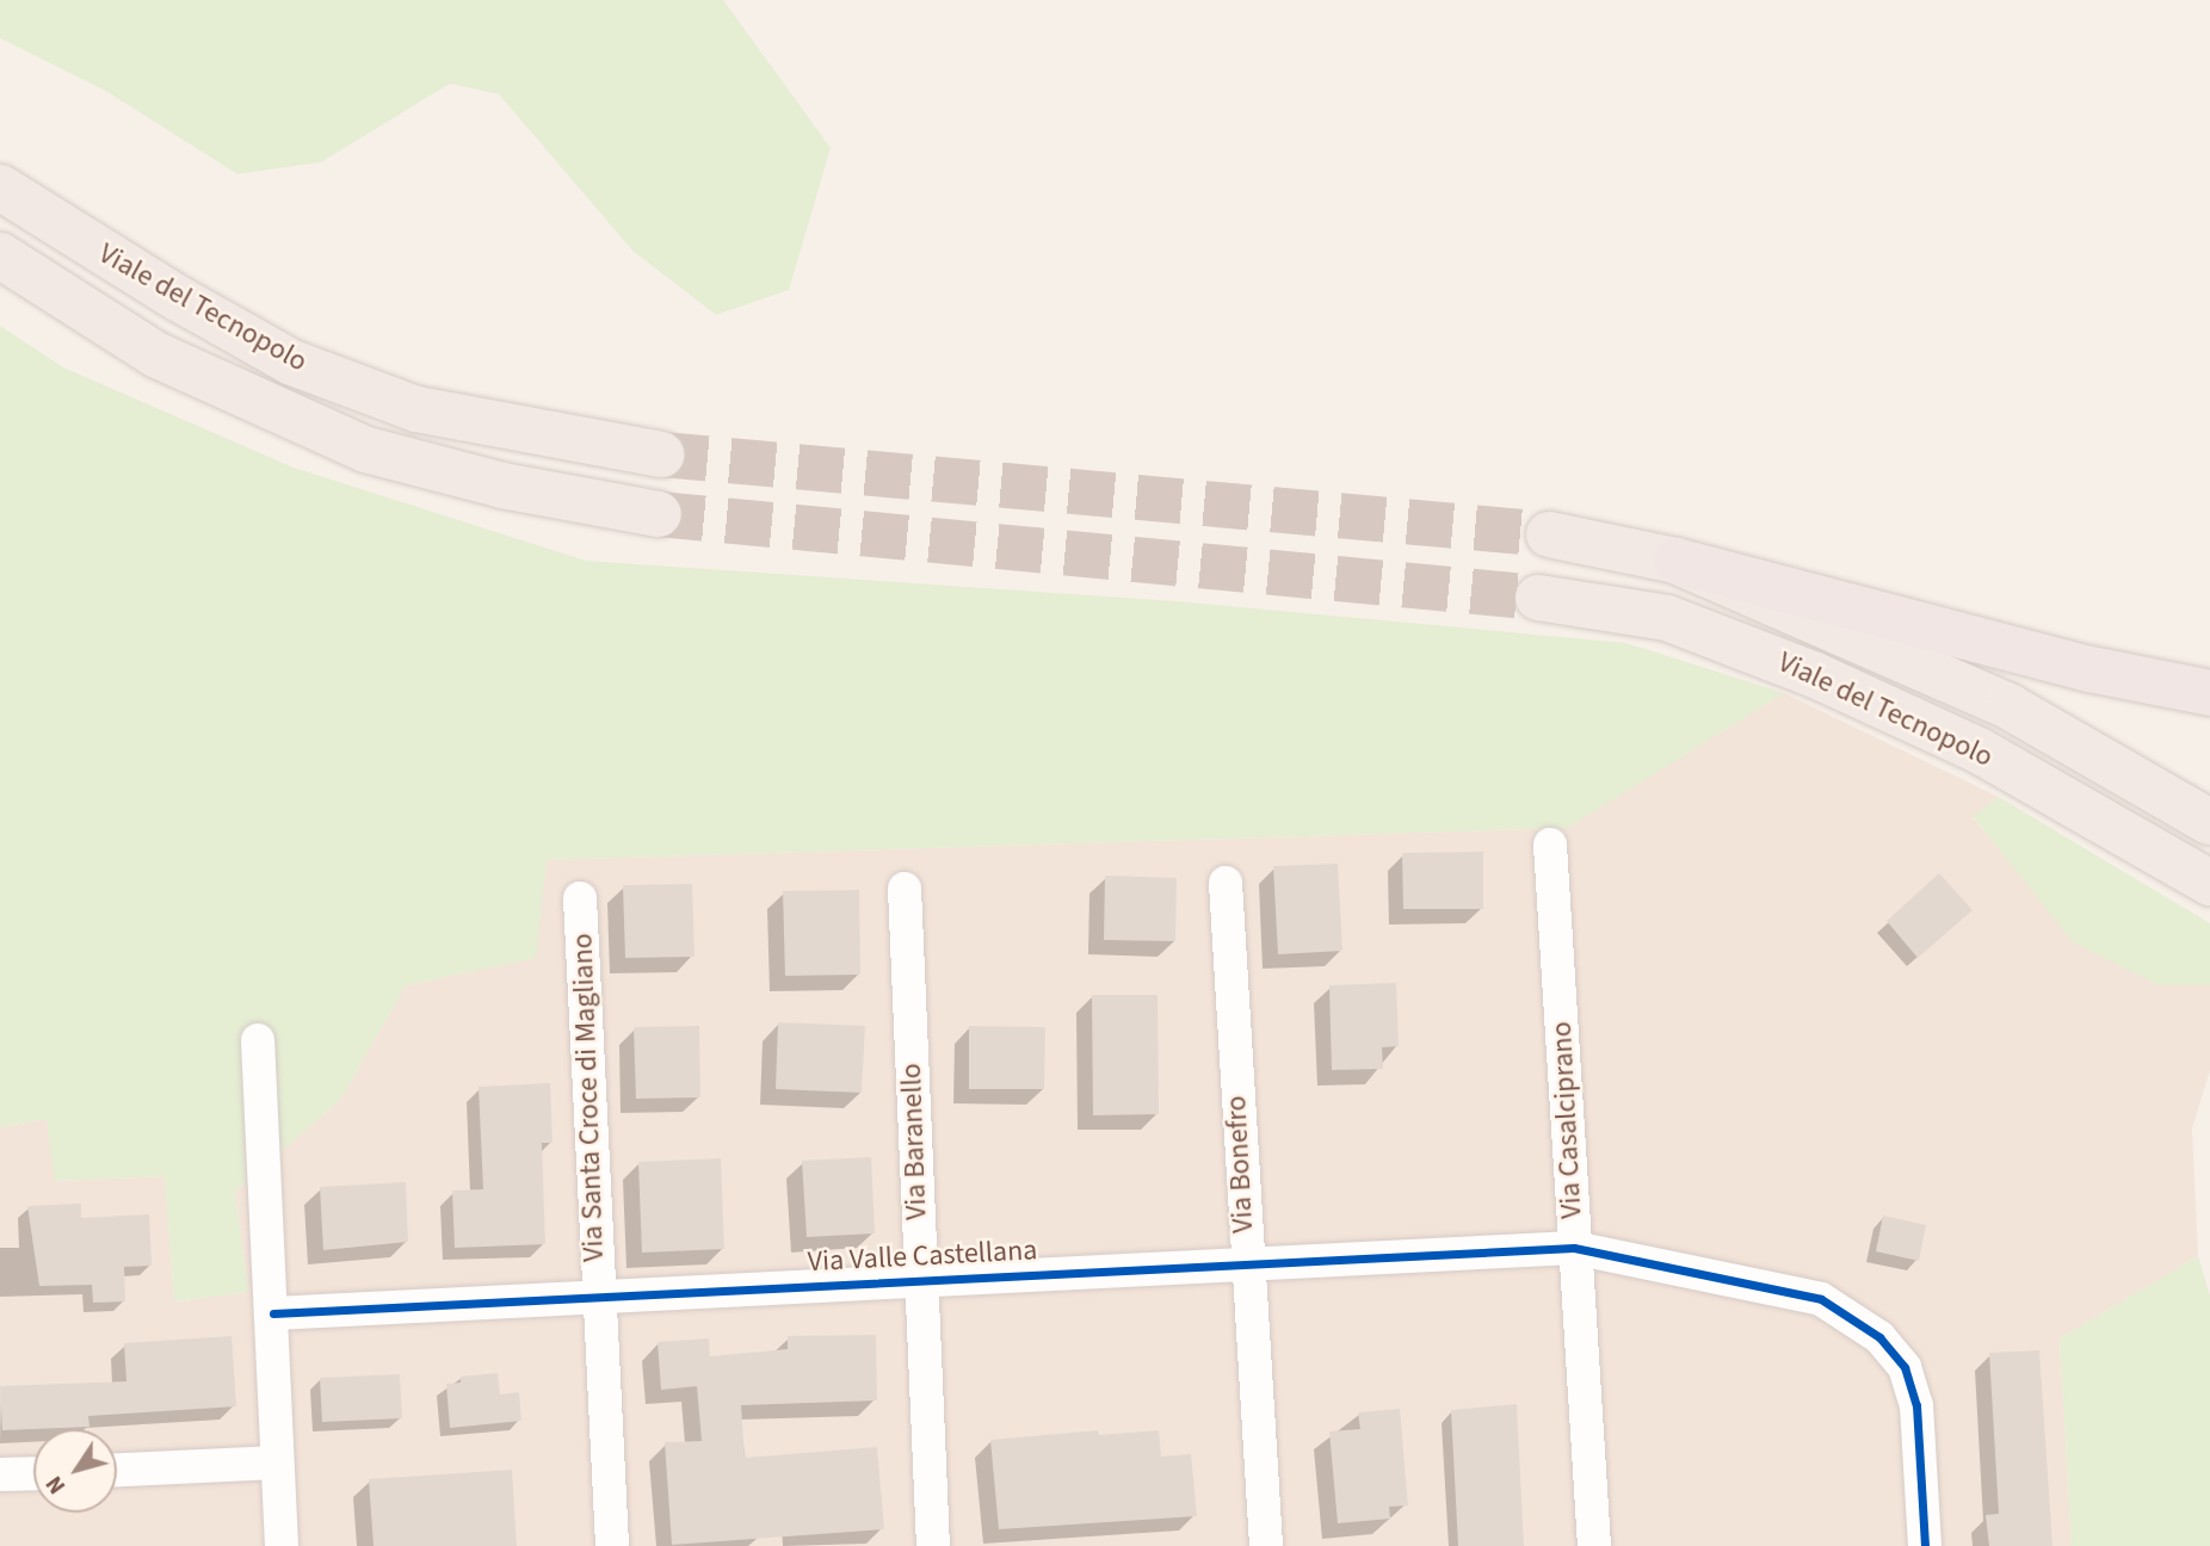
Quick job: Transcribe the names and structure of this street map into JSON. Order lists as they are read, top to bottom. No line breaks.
{"streets":{"highway":["Viale del Tecnopolo"],"street":["Via Santa Croce di Magliano","Via Casalciprano","Via Baranello","Via Bonefro","Via Valle Castellana"]},"crossings":[["Via Santa Croce di Magliano","Via Valle Castellana"],["Via Casalciprano","Via Valle Castellana"],["Via Baranello","Via Valle Castellana"],["Via Bonefro","Via Valle Castellana"]],"north":"bottom left"}
